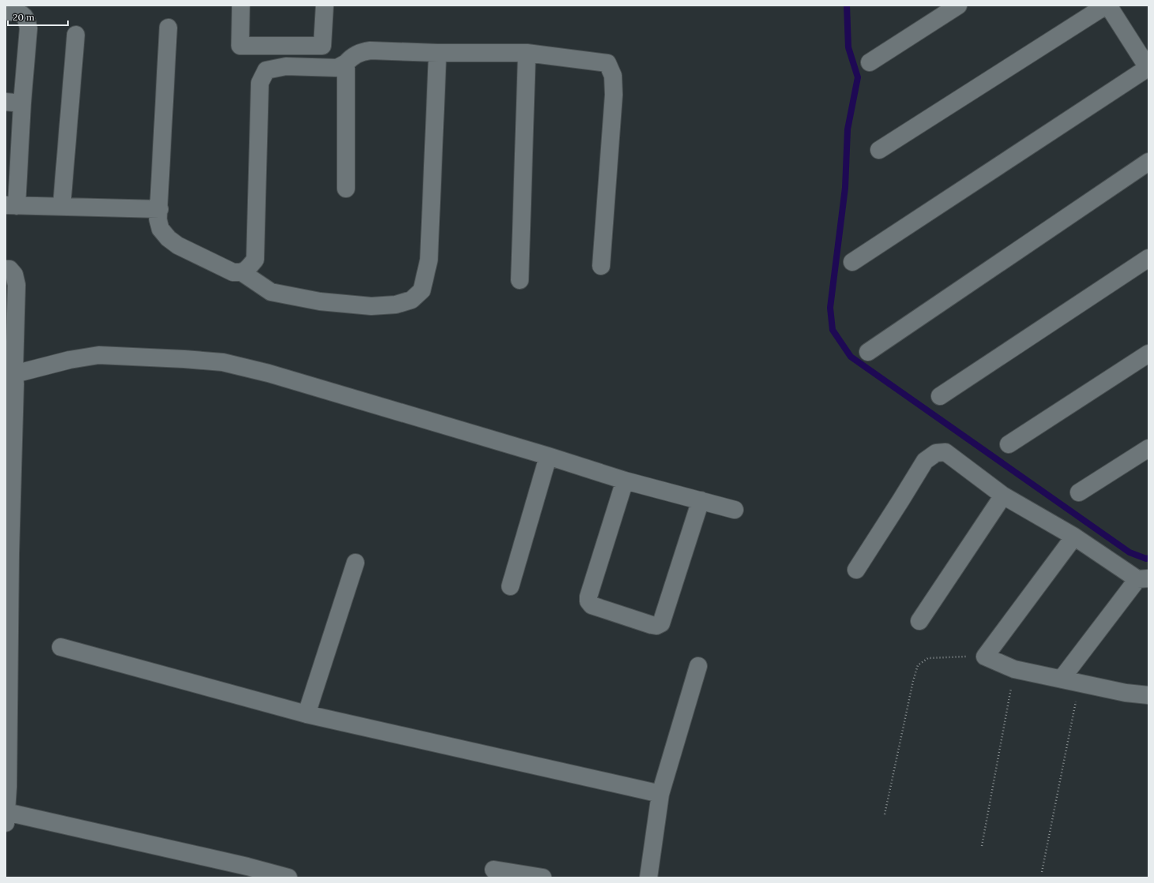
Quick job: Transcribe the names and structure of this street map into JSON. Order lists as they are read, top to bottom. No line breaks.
{"scale_bar":"20 m"}
